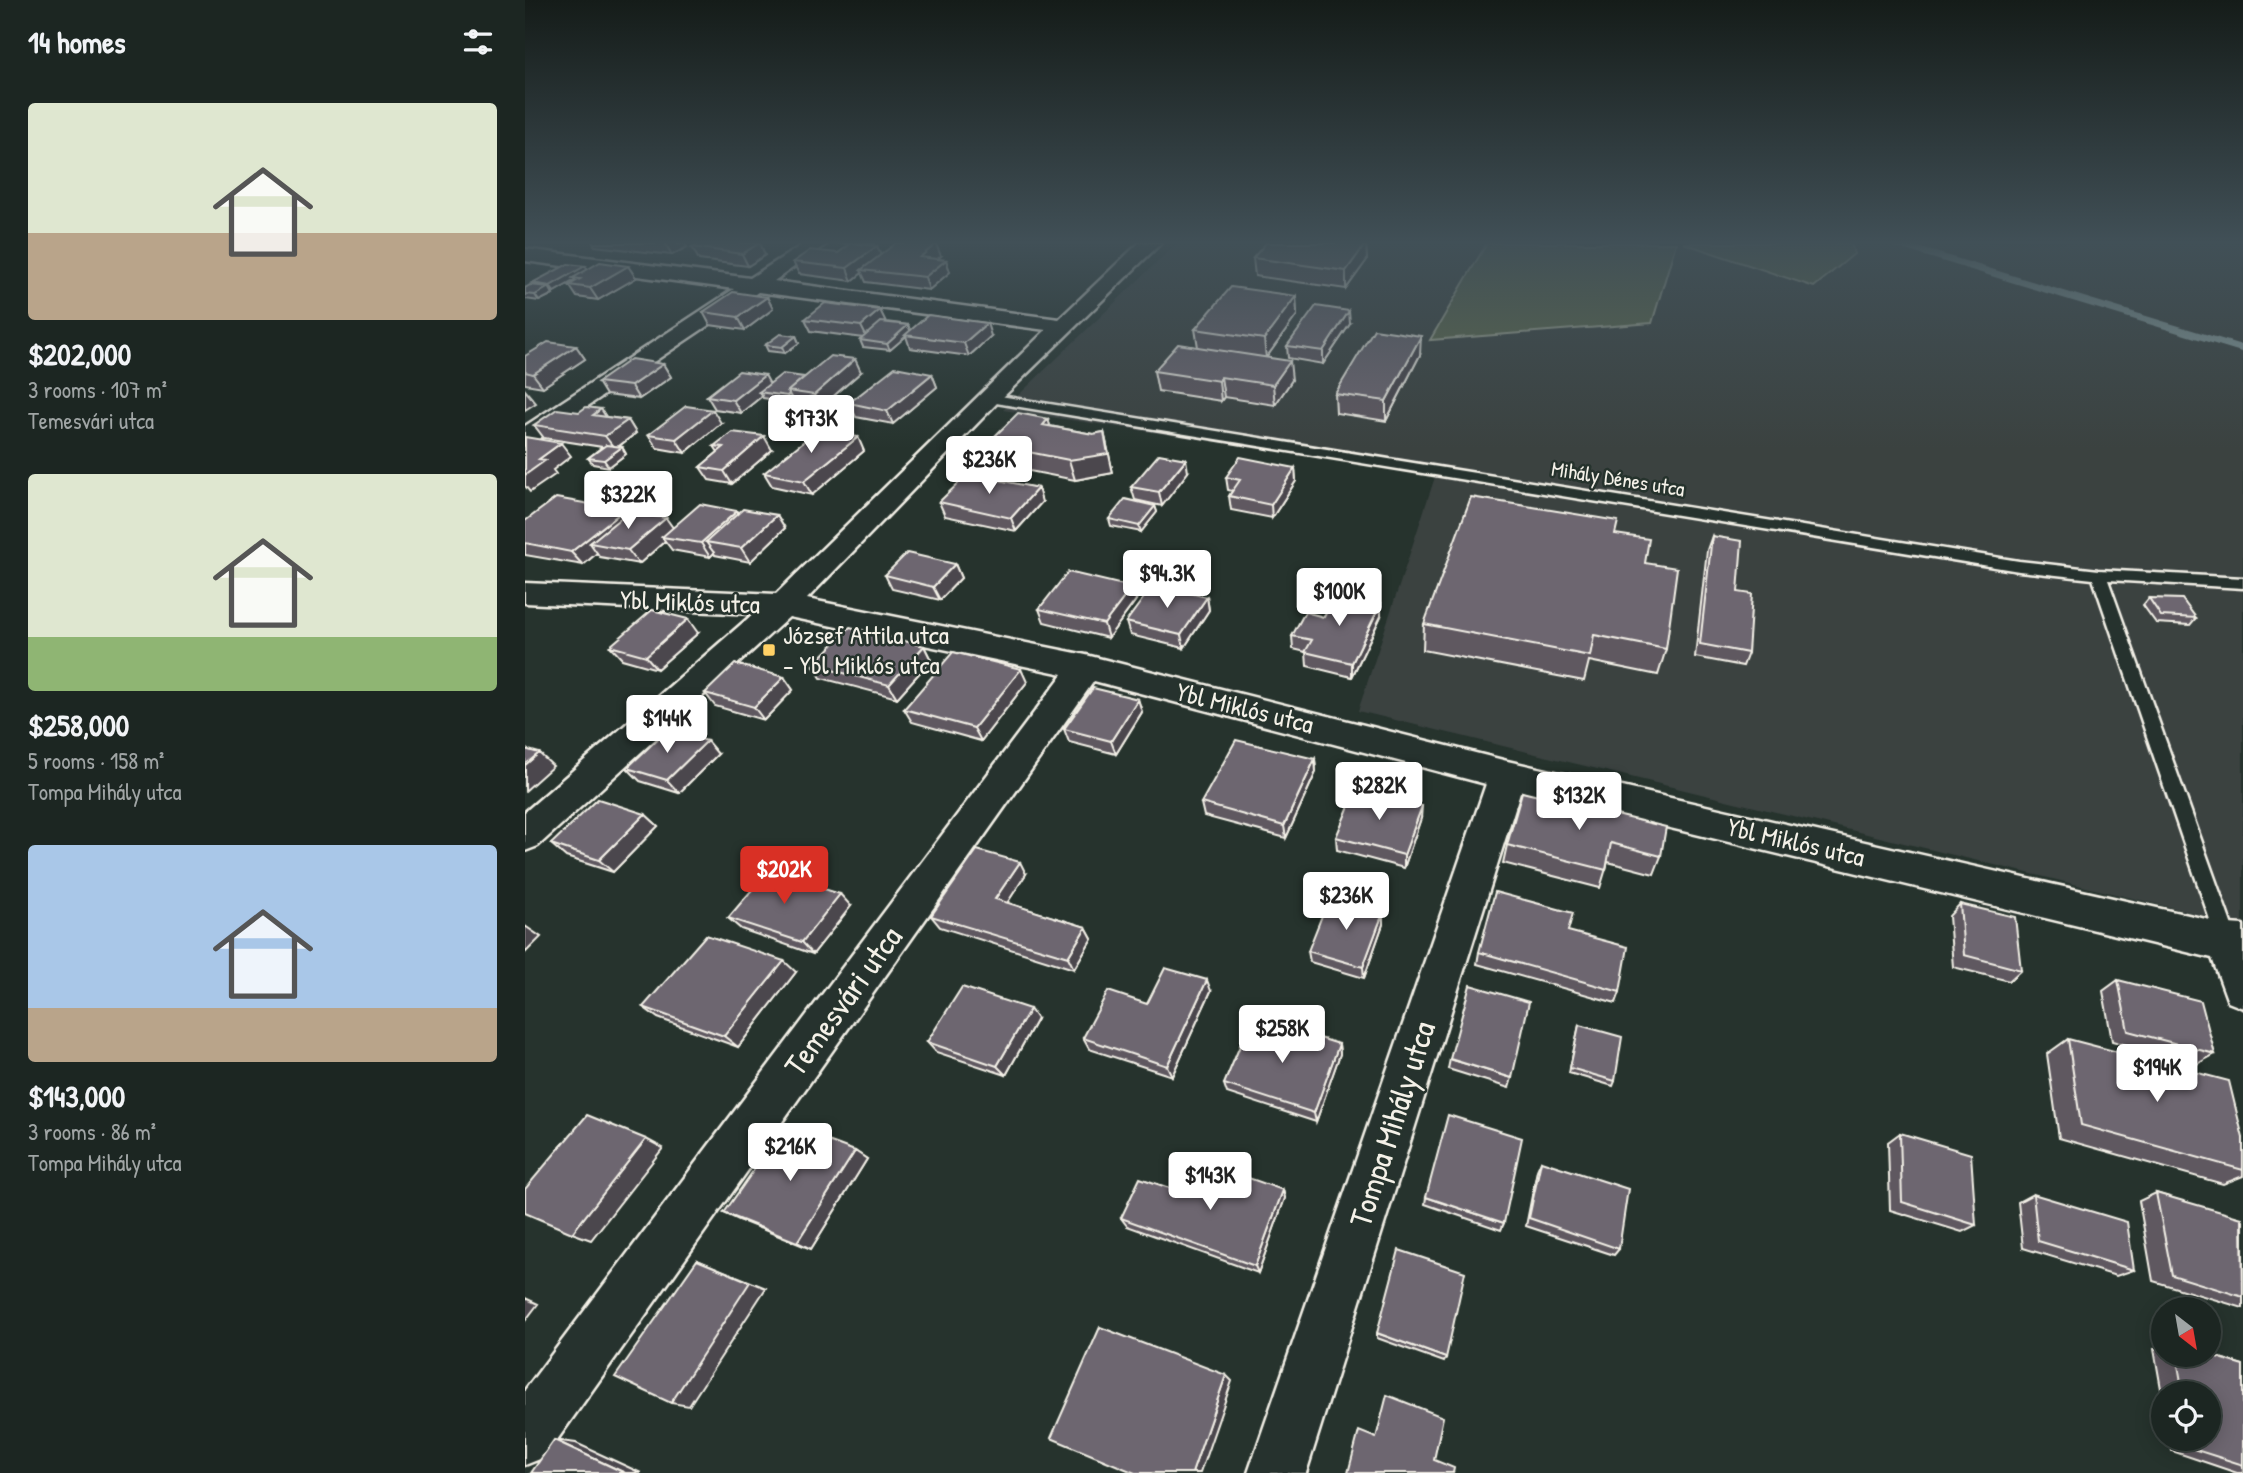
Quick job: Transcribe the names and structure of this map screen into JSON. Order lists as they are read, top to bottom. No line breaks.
{"streets":{"street":["Ybl Miklós utca","Temesvári utca","Tompa Mihály utca"],"lane":["Mihály Dénes utca"]},"crossings":[["Ybl Miklós utca","Temesvári utca"],["Ybl Miklós utca","Tompa Mihály utca"]],"places":{"transit":["József Attila utca - Ybl Miklós utca"]},"north":"bottom right","page":{"heading":"14 homes","list":[{"name":"$202,000","note":"3 rooms · 107 m² · Temesvári utca"},{"name":"$258,000","note":"5 rooms · 158 m² · Tompa Mihály utca"},{"name":"$143,000","note":"3 rooms · 86 m² · Tompa Mihály utca"}],"price":["$173K","$236K","$322K","$94.3K","$100K","$144K","$282K","$132K","$202K","$236K","$258K","$194K","$216K","$143K"]}}
